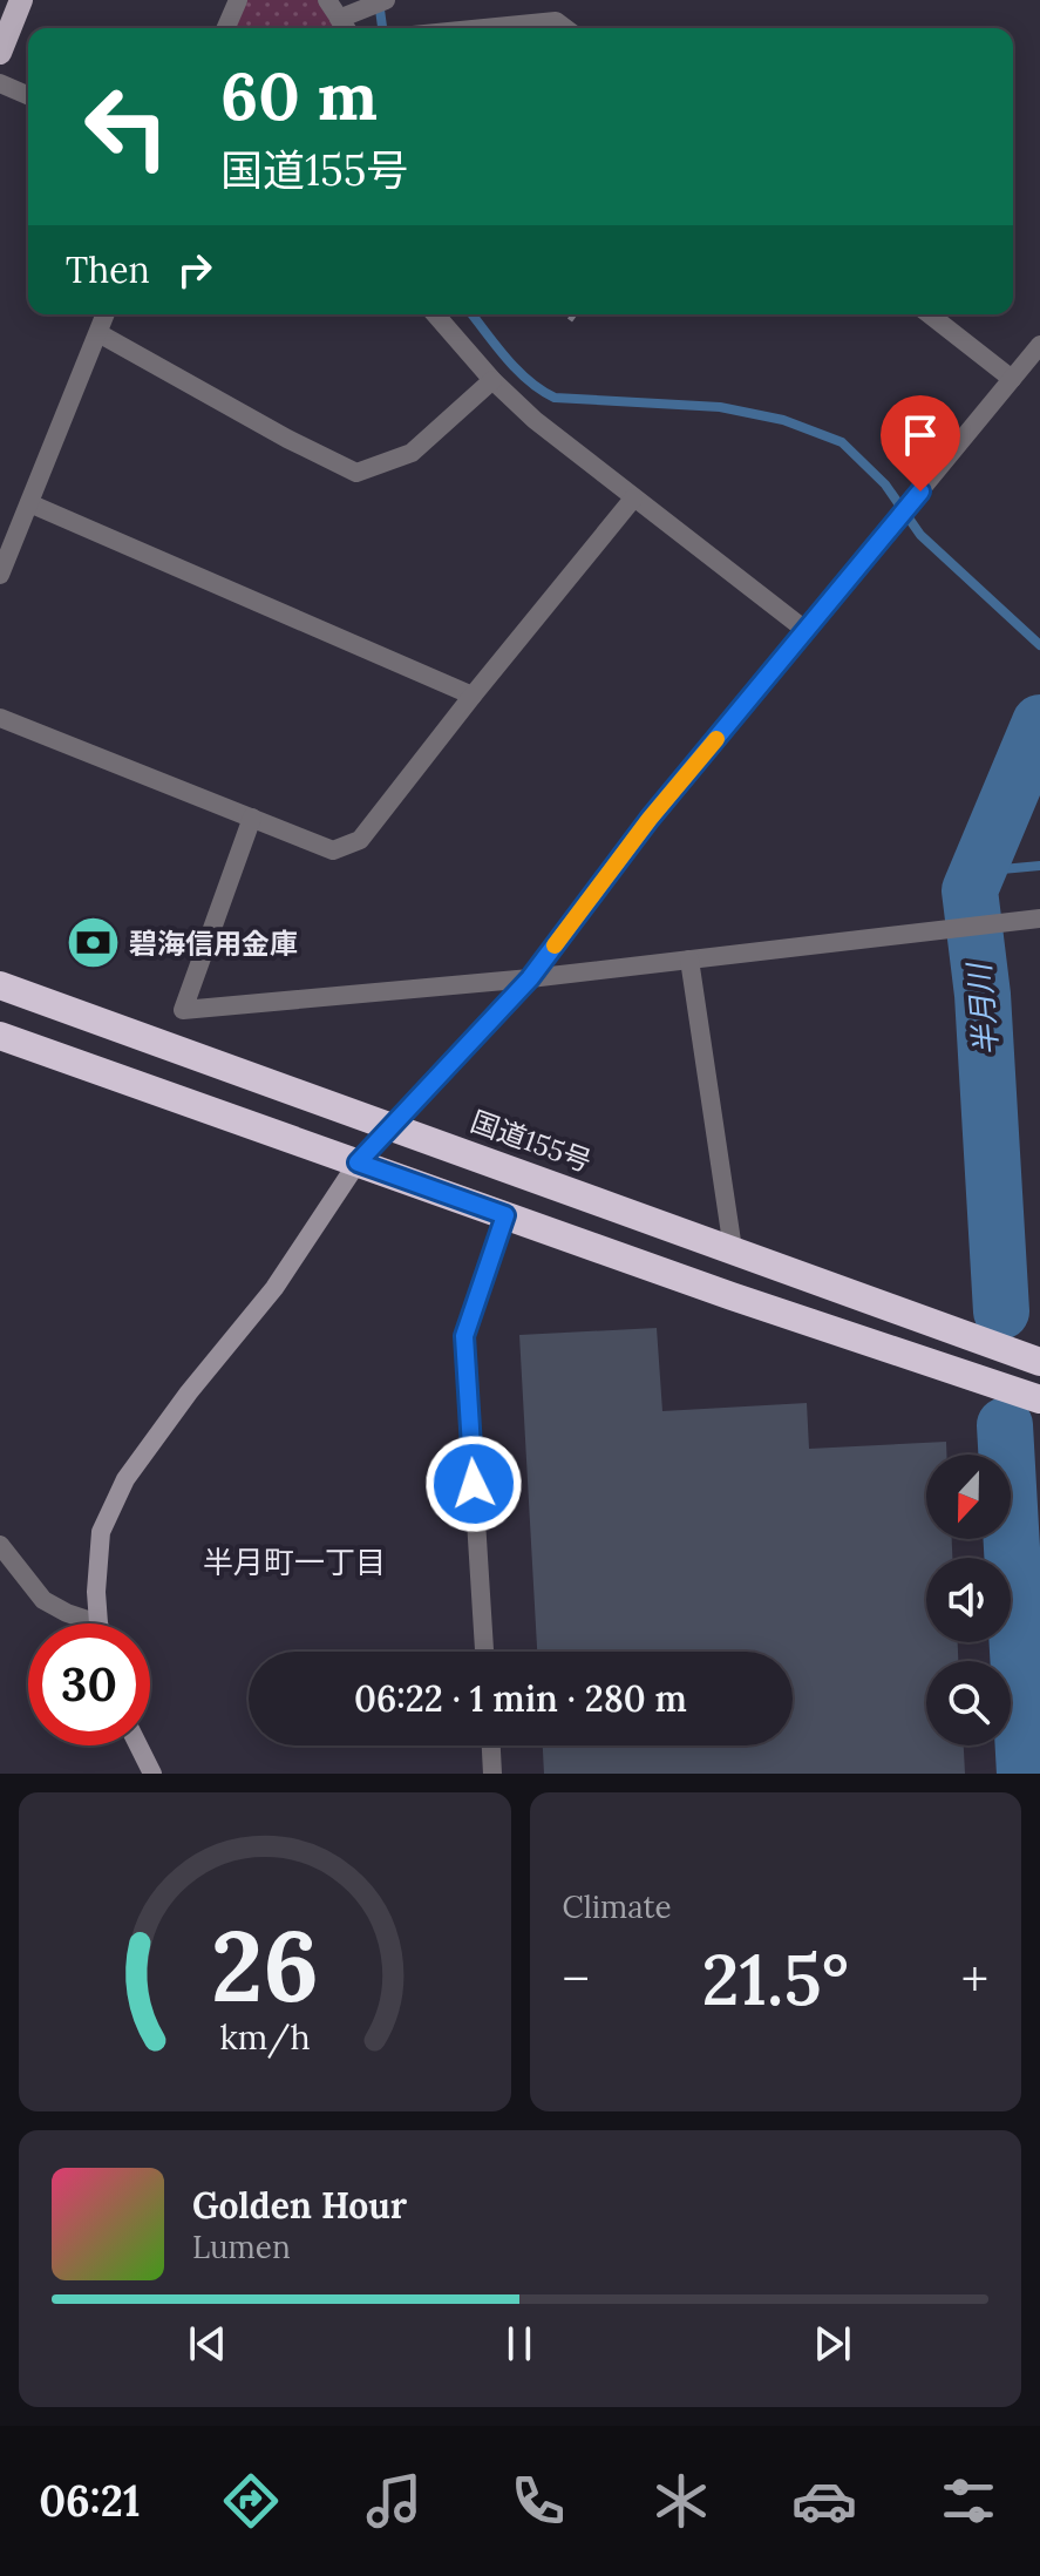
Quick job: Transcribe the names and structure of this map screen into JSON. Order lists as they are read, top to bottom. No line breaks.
{"streets":{"highway":["国道155号"]},"districts":["半月町一丁目"],"water":["半月川"],"places":{"bank":["碧海信用金庫"]},"north":"bottom","page":{"turn":["60 m","国道155号"],"then":"Then","limit":"30","trip":"06:22 · 1 min · 280 m","tile":"Climate","heat":["−","21.5°","+"],"song":["Golden Hour","Lumen"],"tabs":"06:21","gauge":["26","km/h"]}}
